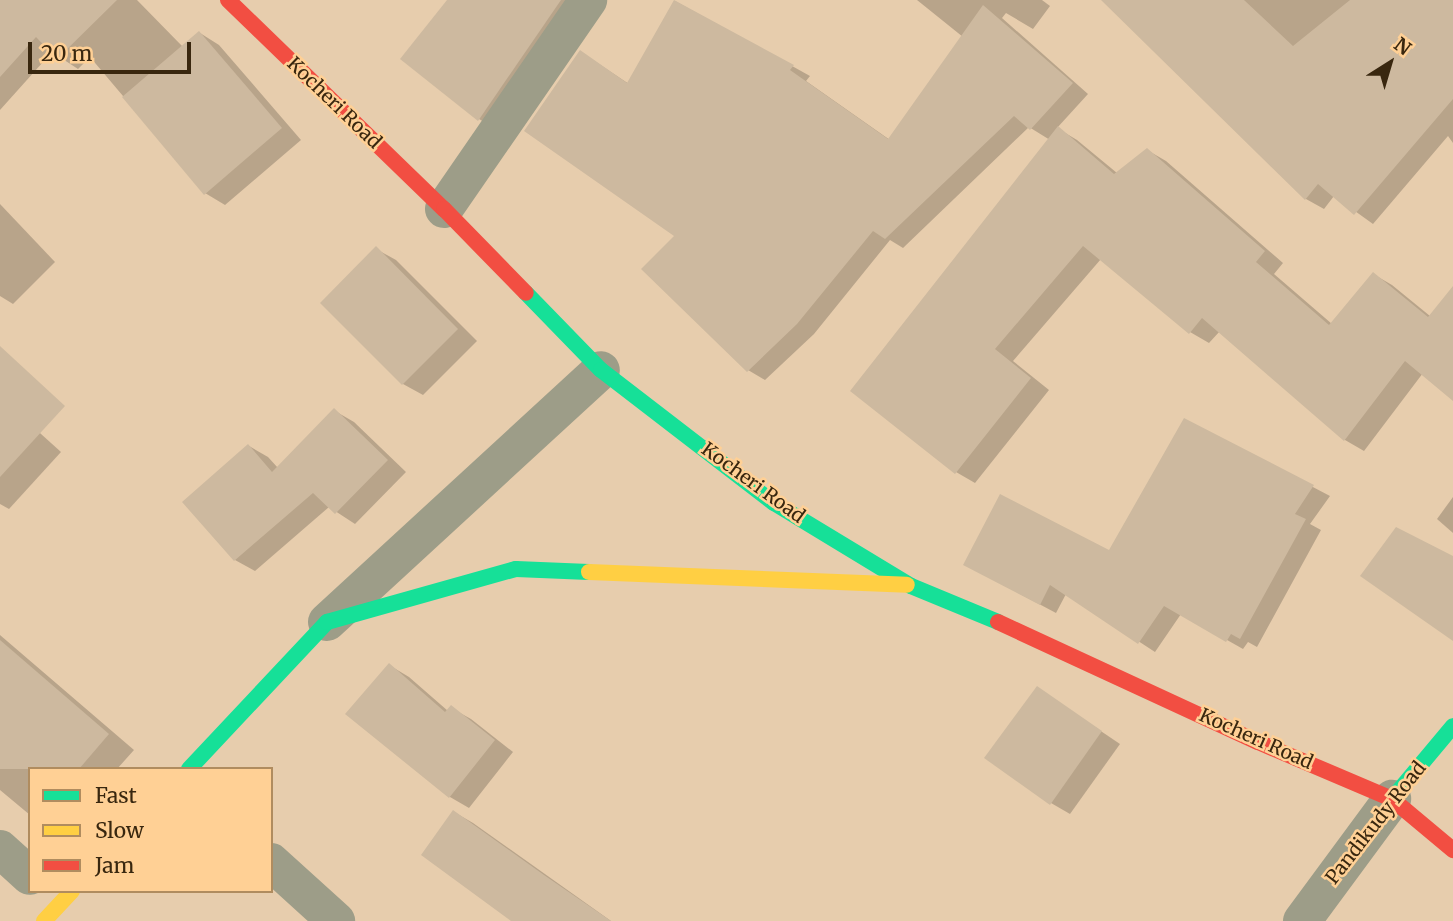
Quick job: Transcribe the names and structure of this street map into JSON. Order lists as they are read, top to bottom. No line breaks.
{"streets":{"main road":["Kocheri Road","Pandikudy Road"]},"crossings":[["Kocheri Road","Pandikudy Road"]],"legend":["Fast","Slow","Jam"],"scale_bar":"20 m","north":"top right"}
